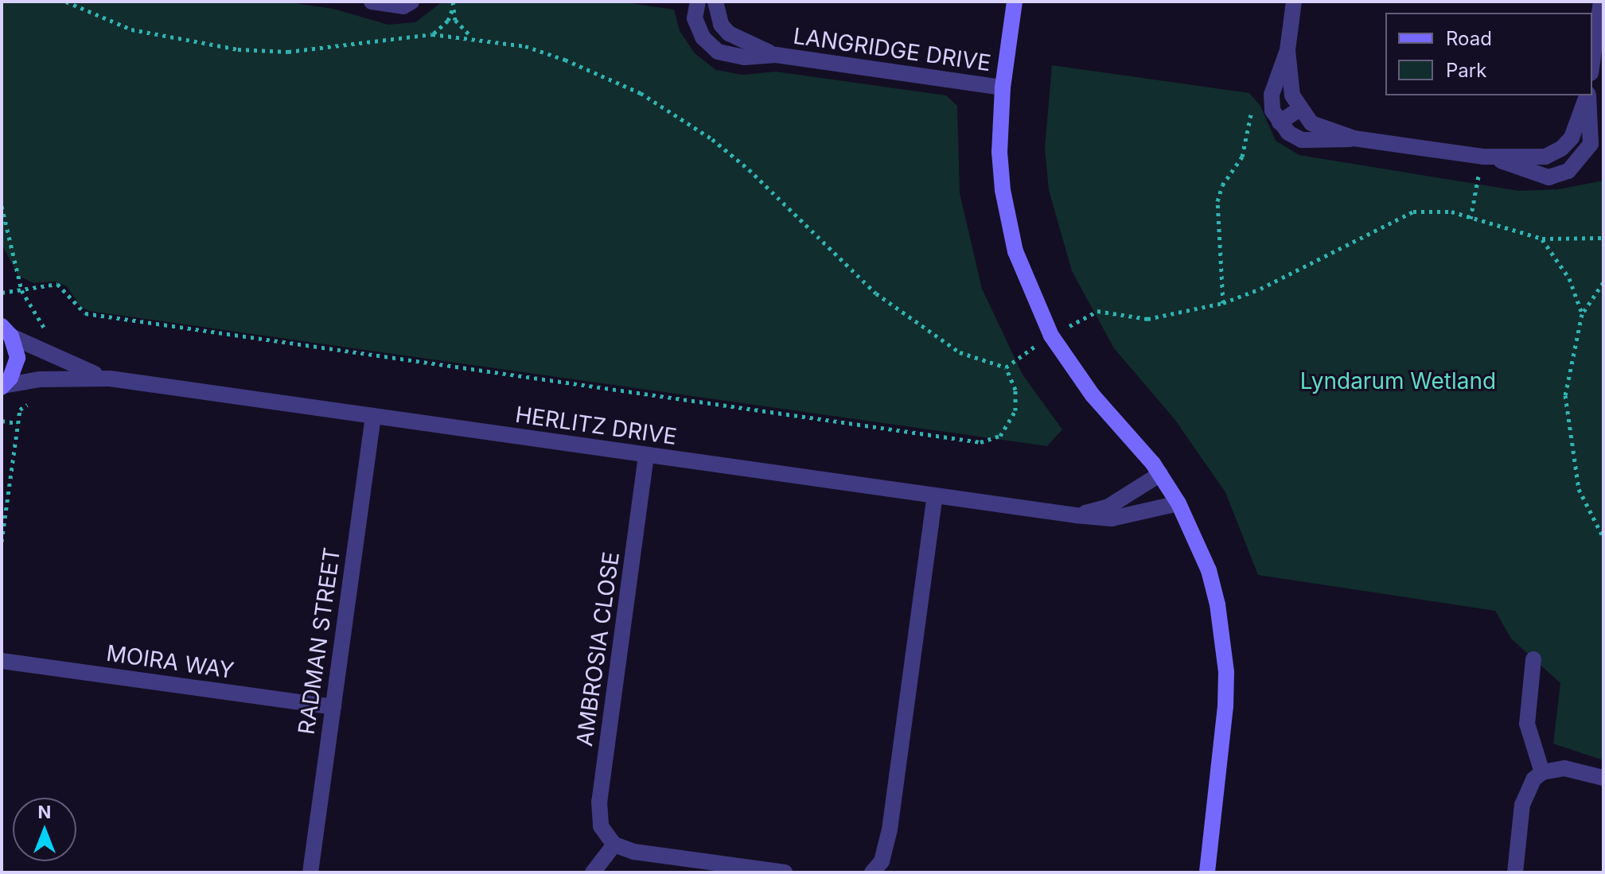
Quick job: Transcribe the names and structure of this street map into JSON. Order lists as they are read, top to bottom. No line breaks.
{"streets":{"street":["LANGRIDGE DRIVE","HERLITZ DRIVE","RADMAN STREET","AMBROSIA CLOSE","MOIRA WAY"]},"crossings":[["HERLITZ DRIVE","RADMAN STREET"],["HERLITZ DRIVE","AMBROSIA CLOSE"],["RADMAN STREET","MOIRA WAY"]],"parks":["Lyndarum Wetland"],"legend":["Road","Park"],"north":"top"}
